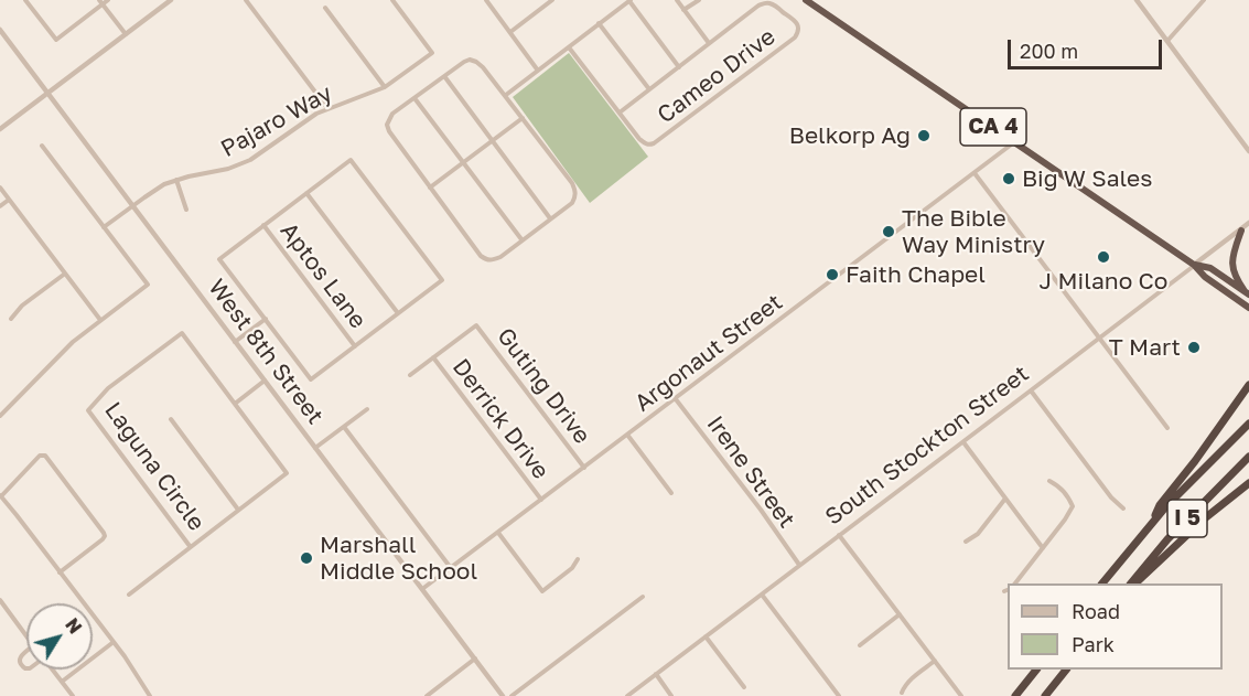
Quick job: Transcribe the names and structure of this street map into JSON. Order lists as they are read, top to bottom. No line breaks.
{"streets":{"highway":["CA 4","I 5"],"street":["Cameo Drive","Pajaro Way","Aptos Lane","West 8th Street","Argonaut Street","Guting Drive","Derrick Drive","South Stockton Street","Laguna Circle","Irene Street"]},"crossings":[["Pajaro Way","West 8th Street"],["CA 4","Argonaut Street"],["CA 4","South Stockton Street"],["West 8th Street","Argonaut Street"],["Argonaut Street","Guting Drive"],["Argonaut Street","Derrick Drive"],["Argonaut Street","Irene Street"],["Guting Drive","Derrick Drive"],["South Stockton Street","Irene Street"]],"places":["Belkorp Ag","Big W Sales","The Bible Way Ministry","J Milano Co","Faith Chapel","T Mart","Marshall Middle School"],"legend":["Road","Park"],"scale_bar":"200 m","north":"top right"}
